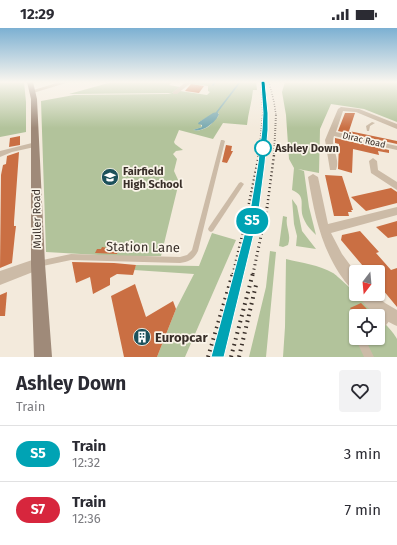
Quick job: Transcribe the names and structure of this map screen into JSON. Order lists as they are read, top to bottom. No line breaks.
{"streets":{"main road":["Muller Road"],"street":["Dirac Road"],"lane":["Station Lane"]},"crossings":[["Muller Road","Station Lane"]],"places":{"other":["Ashley Down"],"school or university":["Fairfield High School"],"building":["Europcar"]},"north":"bottom","page":{"status":"12:29","on_map":"S5","heading":["Ashley Down","Train"],"list":[{"mark":"S5","name":"Train","note":"12:32","value":"3 min"},{"mark":"S7","name":"Train","note":"12:36","value":"7 min"}]}}
